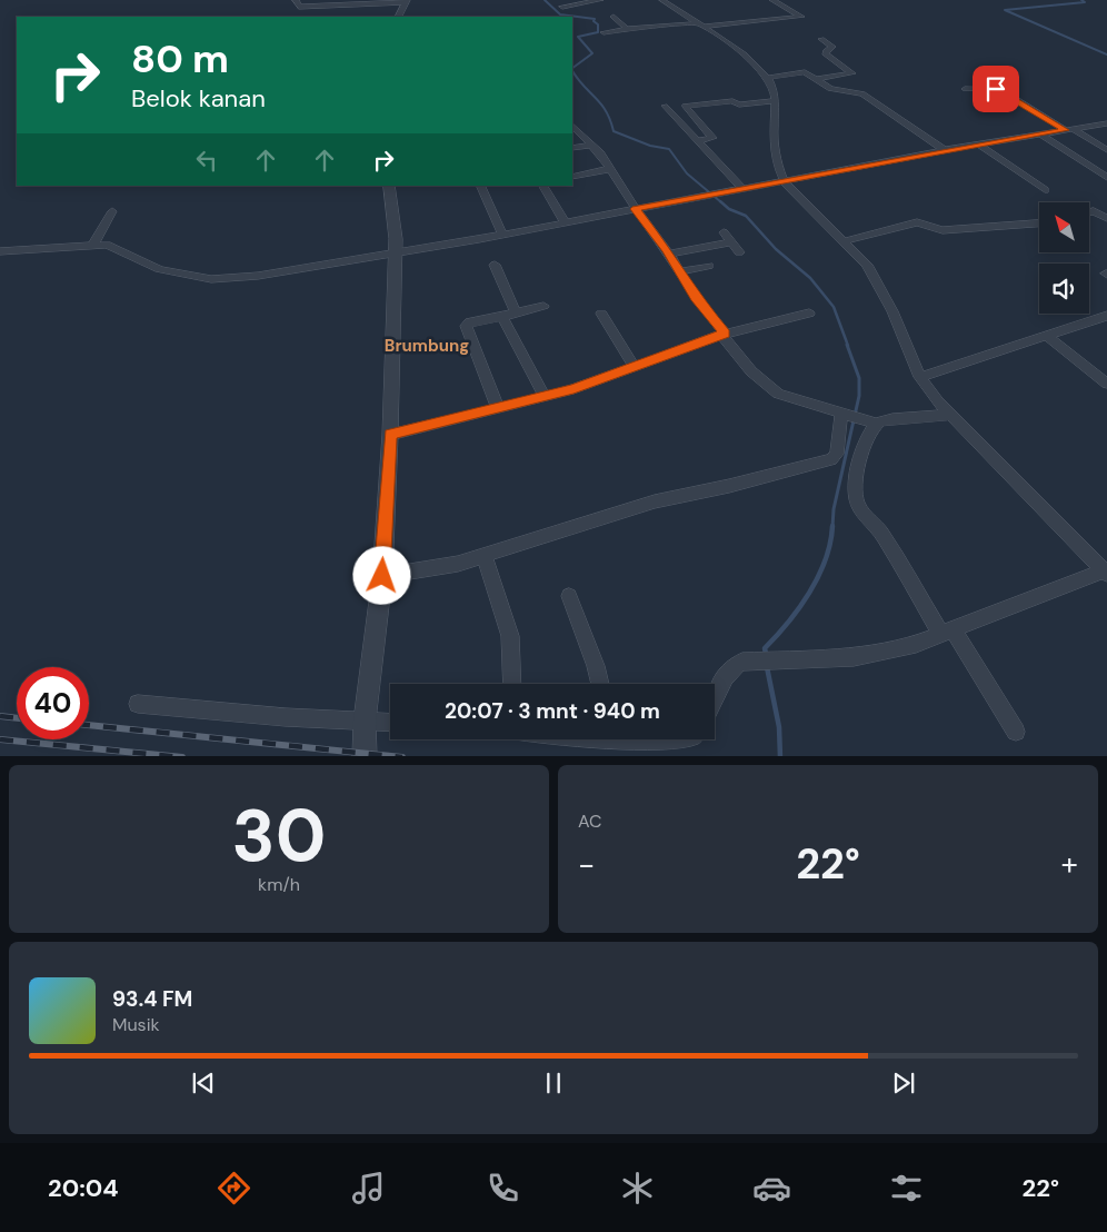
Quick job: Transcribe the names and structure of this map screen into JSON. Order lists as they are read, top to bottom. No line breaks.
{"districts":["Brumbung"],"north":"top left","page":{"turn":["80 m","Belok kanan"],"limit":"40","trip":"20:07 · 3 mnt · 940 m","tile":[["30","km/h"],"AC"],"heat":["−","22°","+"],"song":["93.4 FM","Musik"],"tabs":["20:04","22°"]}}
